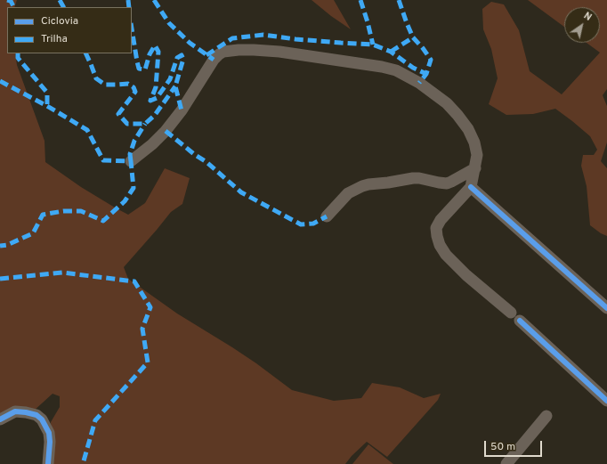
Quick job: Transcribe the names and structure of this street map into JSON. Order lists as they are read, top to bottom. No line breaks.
{"legend":["Ciclovia","Trilha"],"scale_bar":"50 m","north":"top right"}
